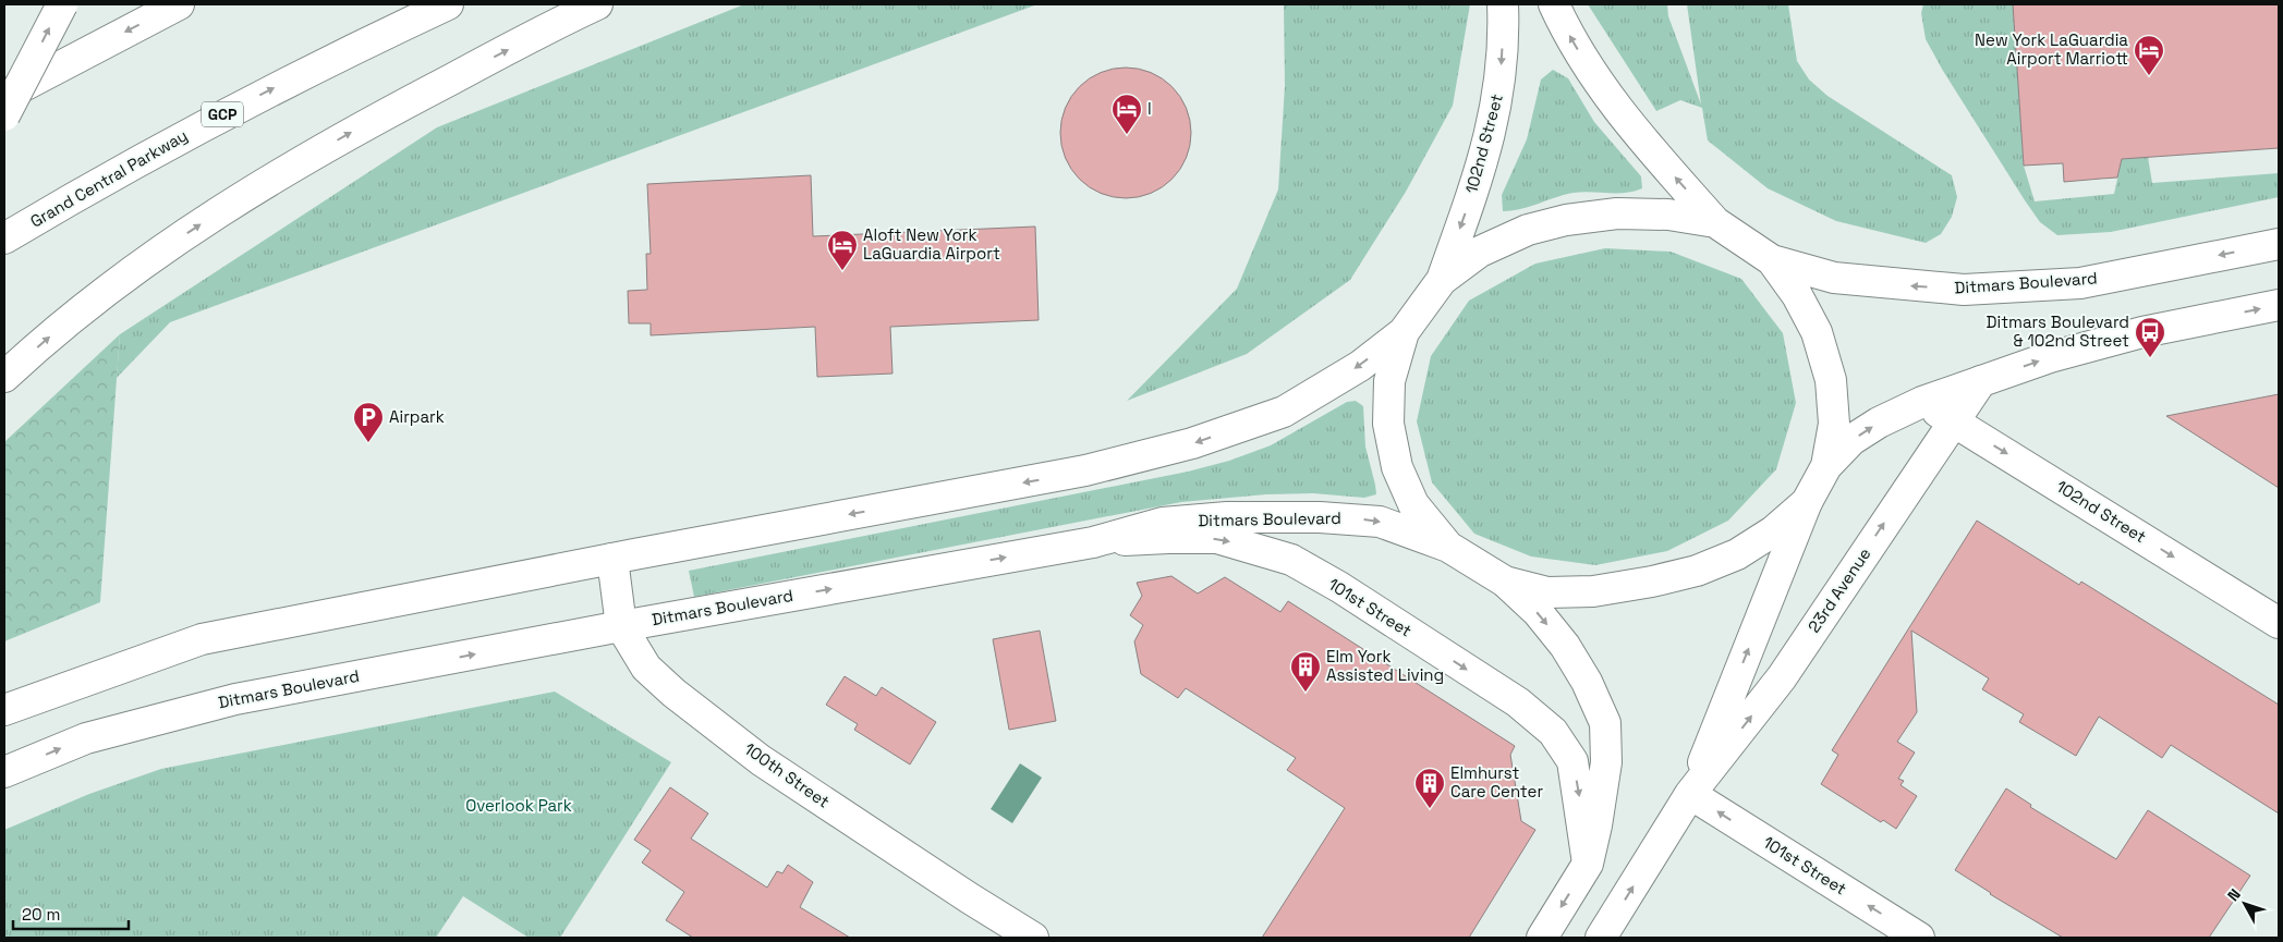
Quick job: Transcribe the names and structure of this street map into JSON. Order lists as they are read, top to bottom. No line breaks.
{"streets":{"main road":["GCP","102nd Street","Grand Central Parkway","Ditmars Boulevard","23rd Avenue","101st Street","100th Street"]},"crossings":[["102nd Street","23rd Avenue"],["Ditmars Boulevard","101st Street"],["Ditmars Boulevard","100th Street"],["23rd Avenue","101st Street"]],"one_way":["23rd Avenue"],"parks":["Overlook Park"],"places":{"hotel":["New York LaGuardia Airport Marriott","l","Aloft New York LaGuardia Airport"],"bus stop":["Ditmars Boulevard & 102nd Street"],"parking":["Airpark"],"building":["Elm York Assisted Living","Elmhurst Care Center"]},"scale_bar":"20 m","north":"top left"}
